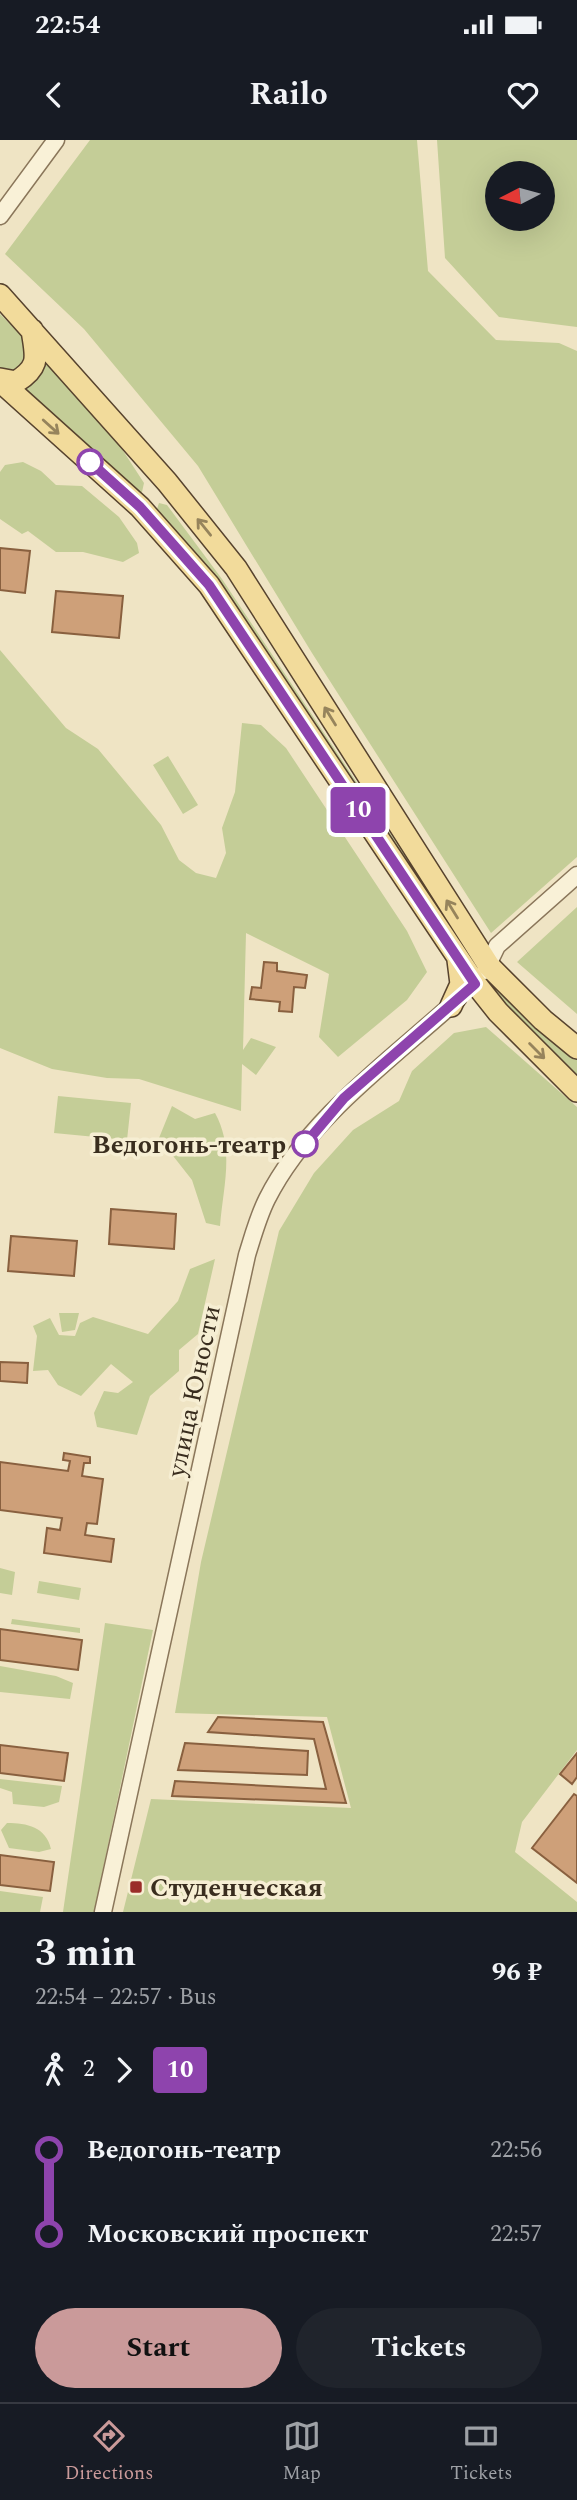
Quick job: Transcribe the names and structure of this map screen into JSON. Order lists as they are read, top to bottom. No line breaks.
{"streets":{"street":["улица Юности"]},"places":{"other":["Ведогонь-театр"],"transit":["Студенческая"]},"lines":["bus line 10"],"north":"left","page":{"status":"22:54","header":"Railo","on_map":"10","heading":["3 min","22:54 – 22:57 · Bus","96 ₽"],"legs":["2","10"],"list":[{"name":"Ведогонь-театр","value":"22:56"},{"name":"Московский проспект","value":"22:57"}],"buttons":["Start","Tickets"],"tabs":["Directions","Map","Tickets"]}}
